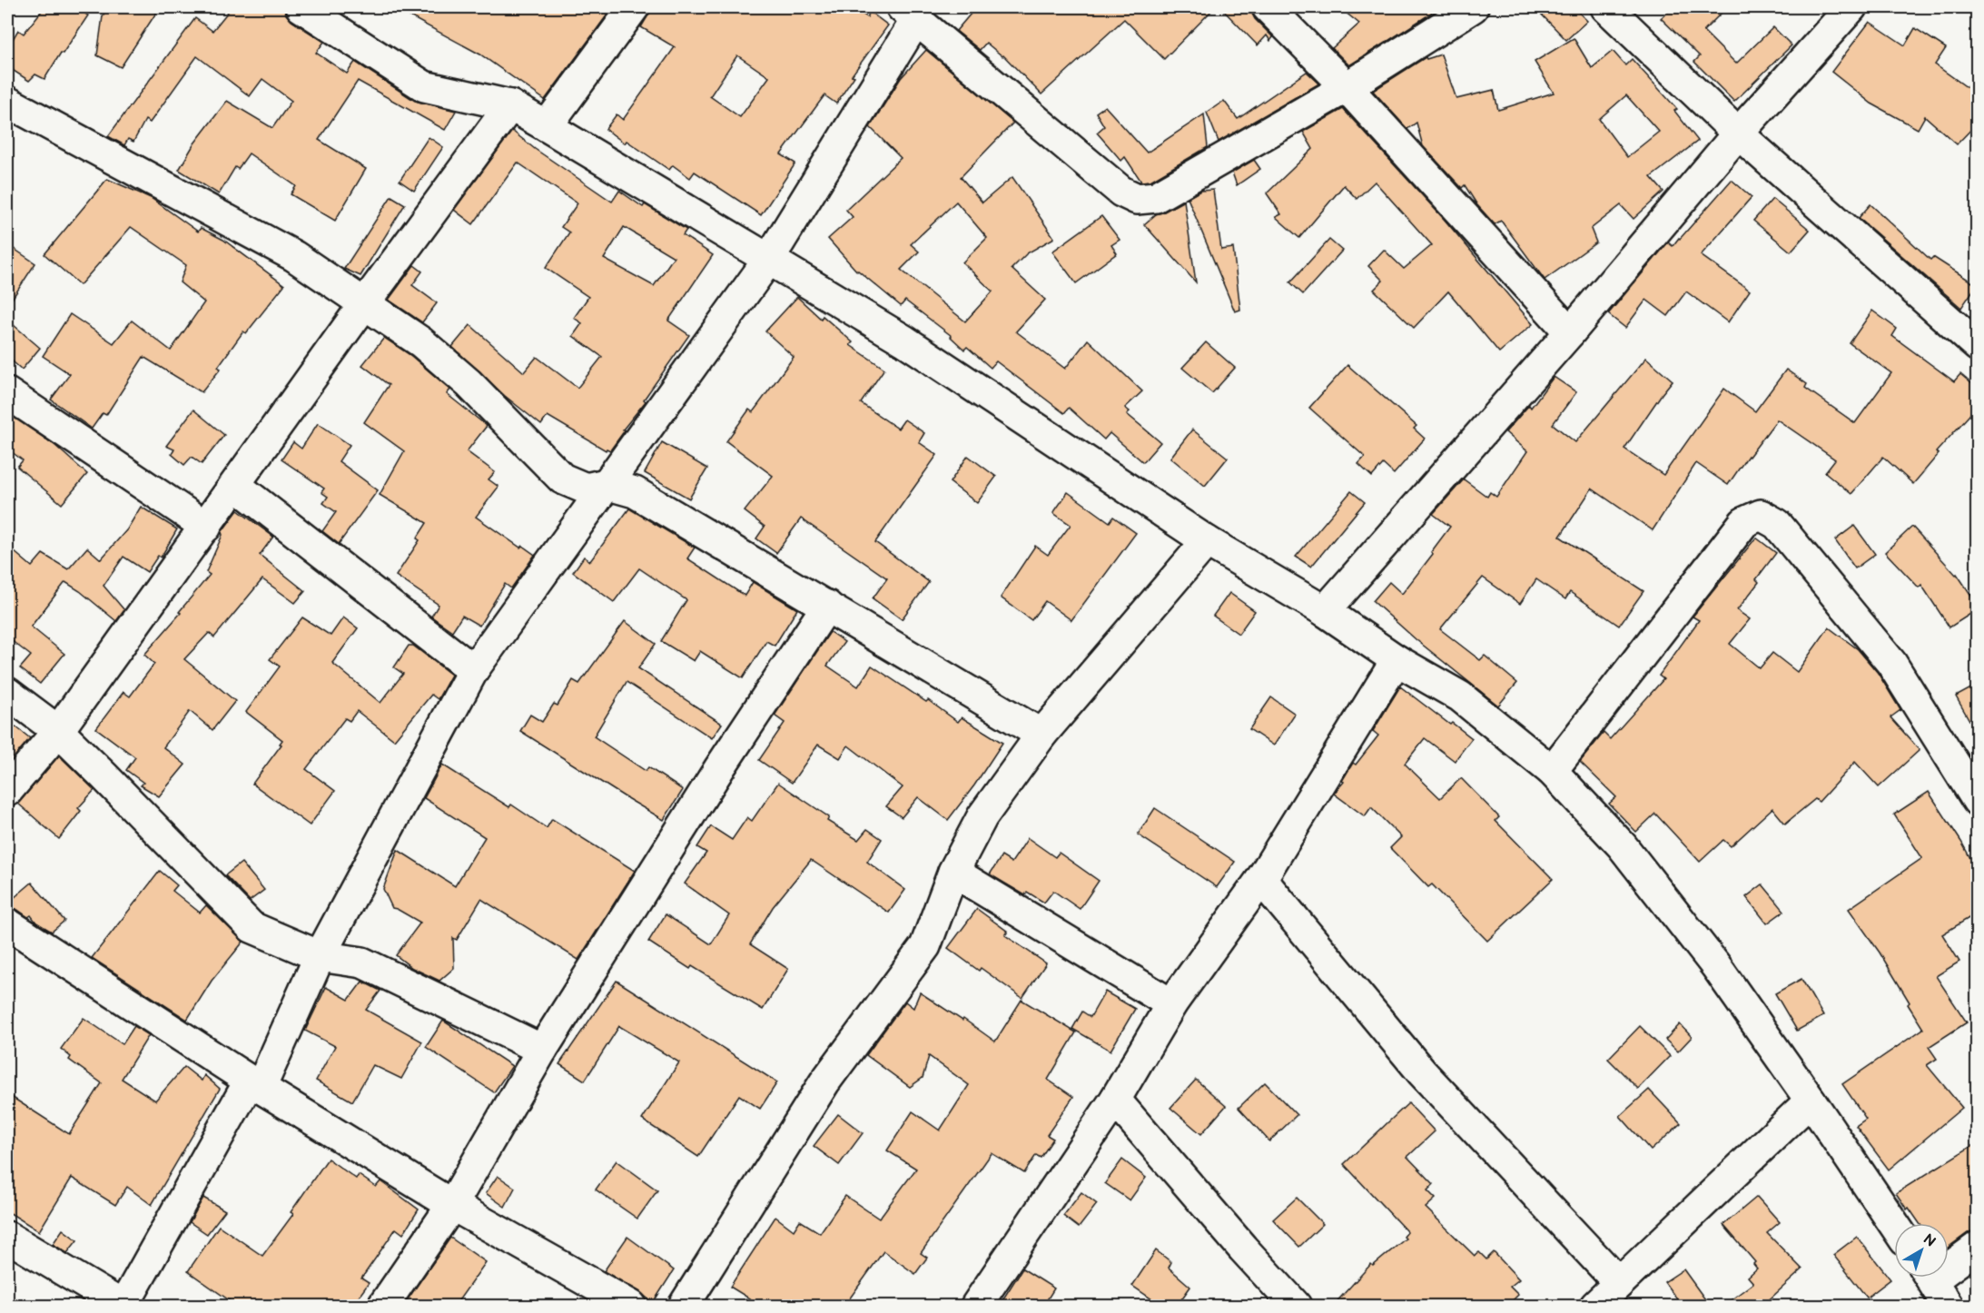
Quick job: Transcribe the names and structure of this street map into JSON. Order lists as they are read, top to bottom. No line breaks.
{"north":"top right"}
